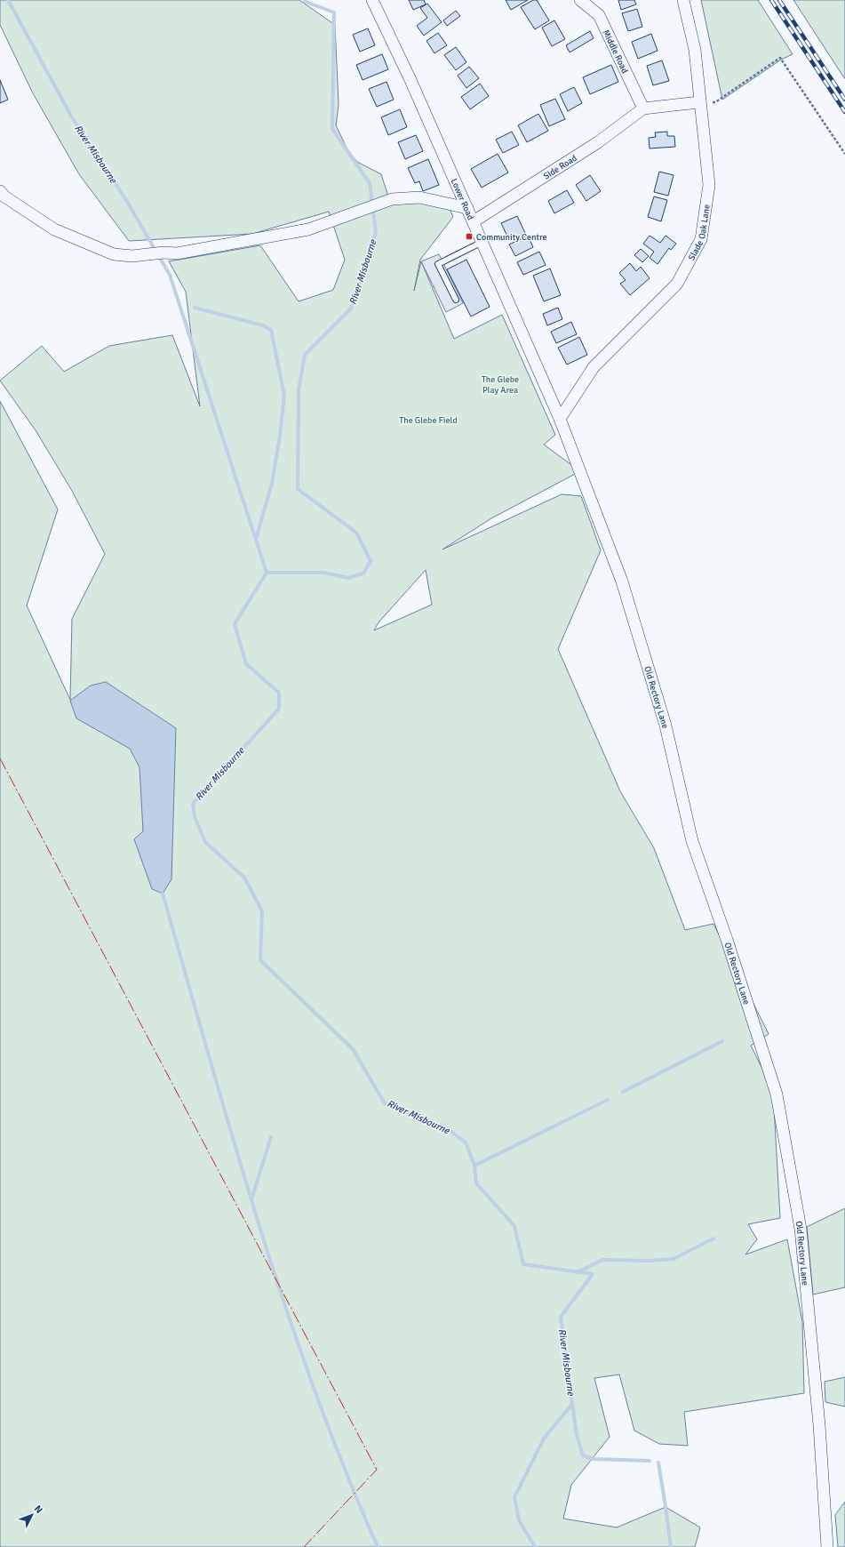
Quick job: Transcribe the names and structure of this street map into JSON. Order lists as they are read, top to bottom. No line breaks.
{"streets":{"street":["Middle Road","Side Road","Lower Road","Slade Oak Lane","Old Rectory Lane"]},"crossings":[["Middle Road","Side Road"],["Side Road","Lower Road"],["Lower Road","Slade Oak Lane"],["Lower Road","Old Rectory Lane"],["Slade Oak Lane","Old Rectory Lane"]],"water":["River Misbourne"],"parks":["The Glebe Play Area","The Glebe Field"],"places":{"transit":["Community Centre"]},"north":"top right"}
